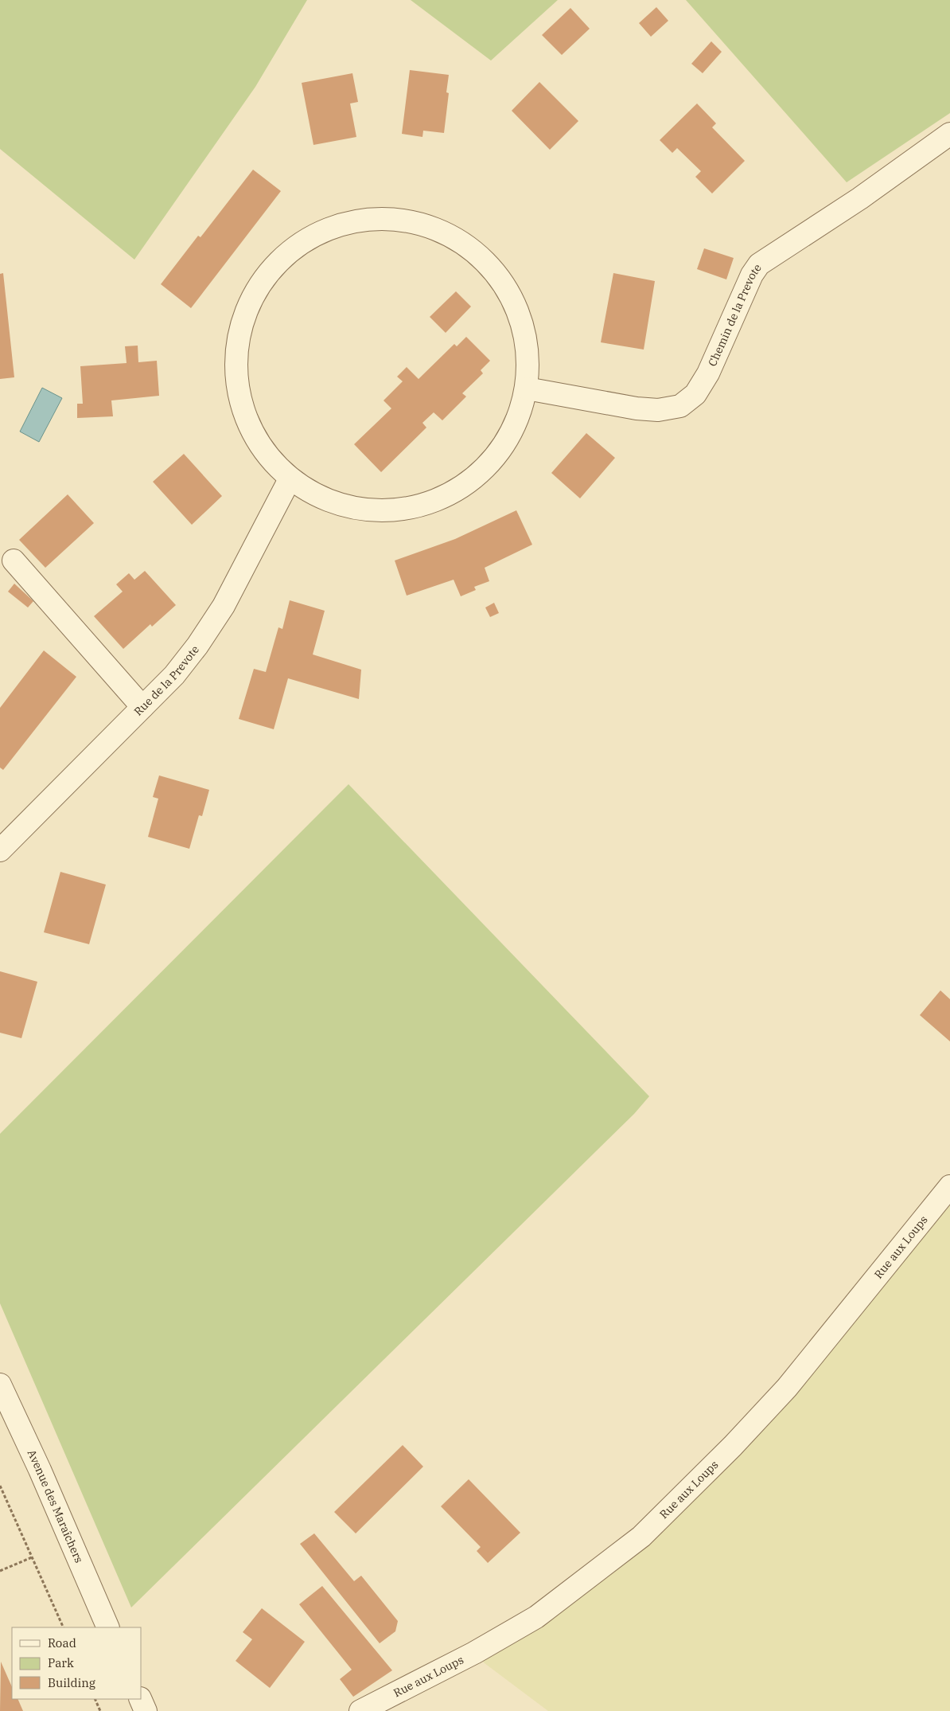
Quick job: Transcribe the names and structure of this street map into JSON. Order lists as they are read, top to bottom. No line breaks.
{"streets":{"street":["Chemin de la Prevote","Rue de la Prevote","Rue aux Loups","Avenue des Maraîchers"]},"legend":["Road","Park","Building"]}
